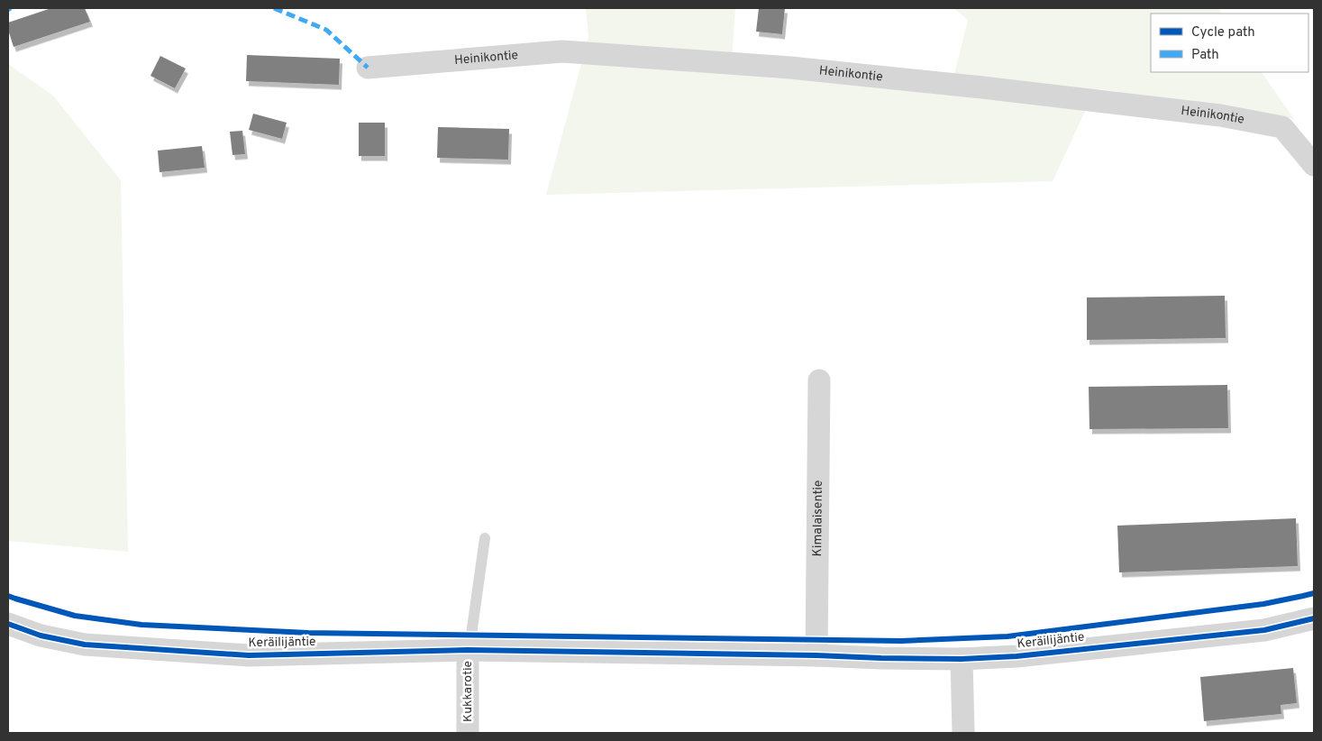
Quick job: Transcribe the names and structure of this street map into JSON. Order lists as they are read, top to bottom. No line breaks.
{"streets":{"street":["Heinikontie","Kimalaisentie","Keräilijäntie","Kukkarotie"]},"crossings":[["Kimalaisentie","Keräilijäntie"],["Keräilijäntie","Kukkarotie"]],"legend":["Cycle path","Path"]}
